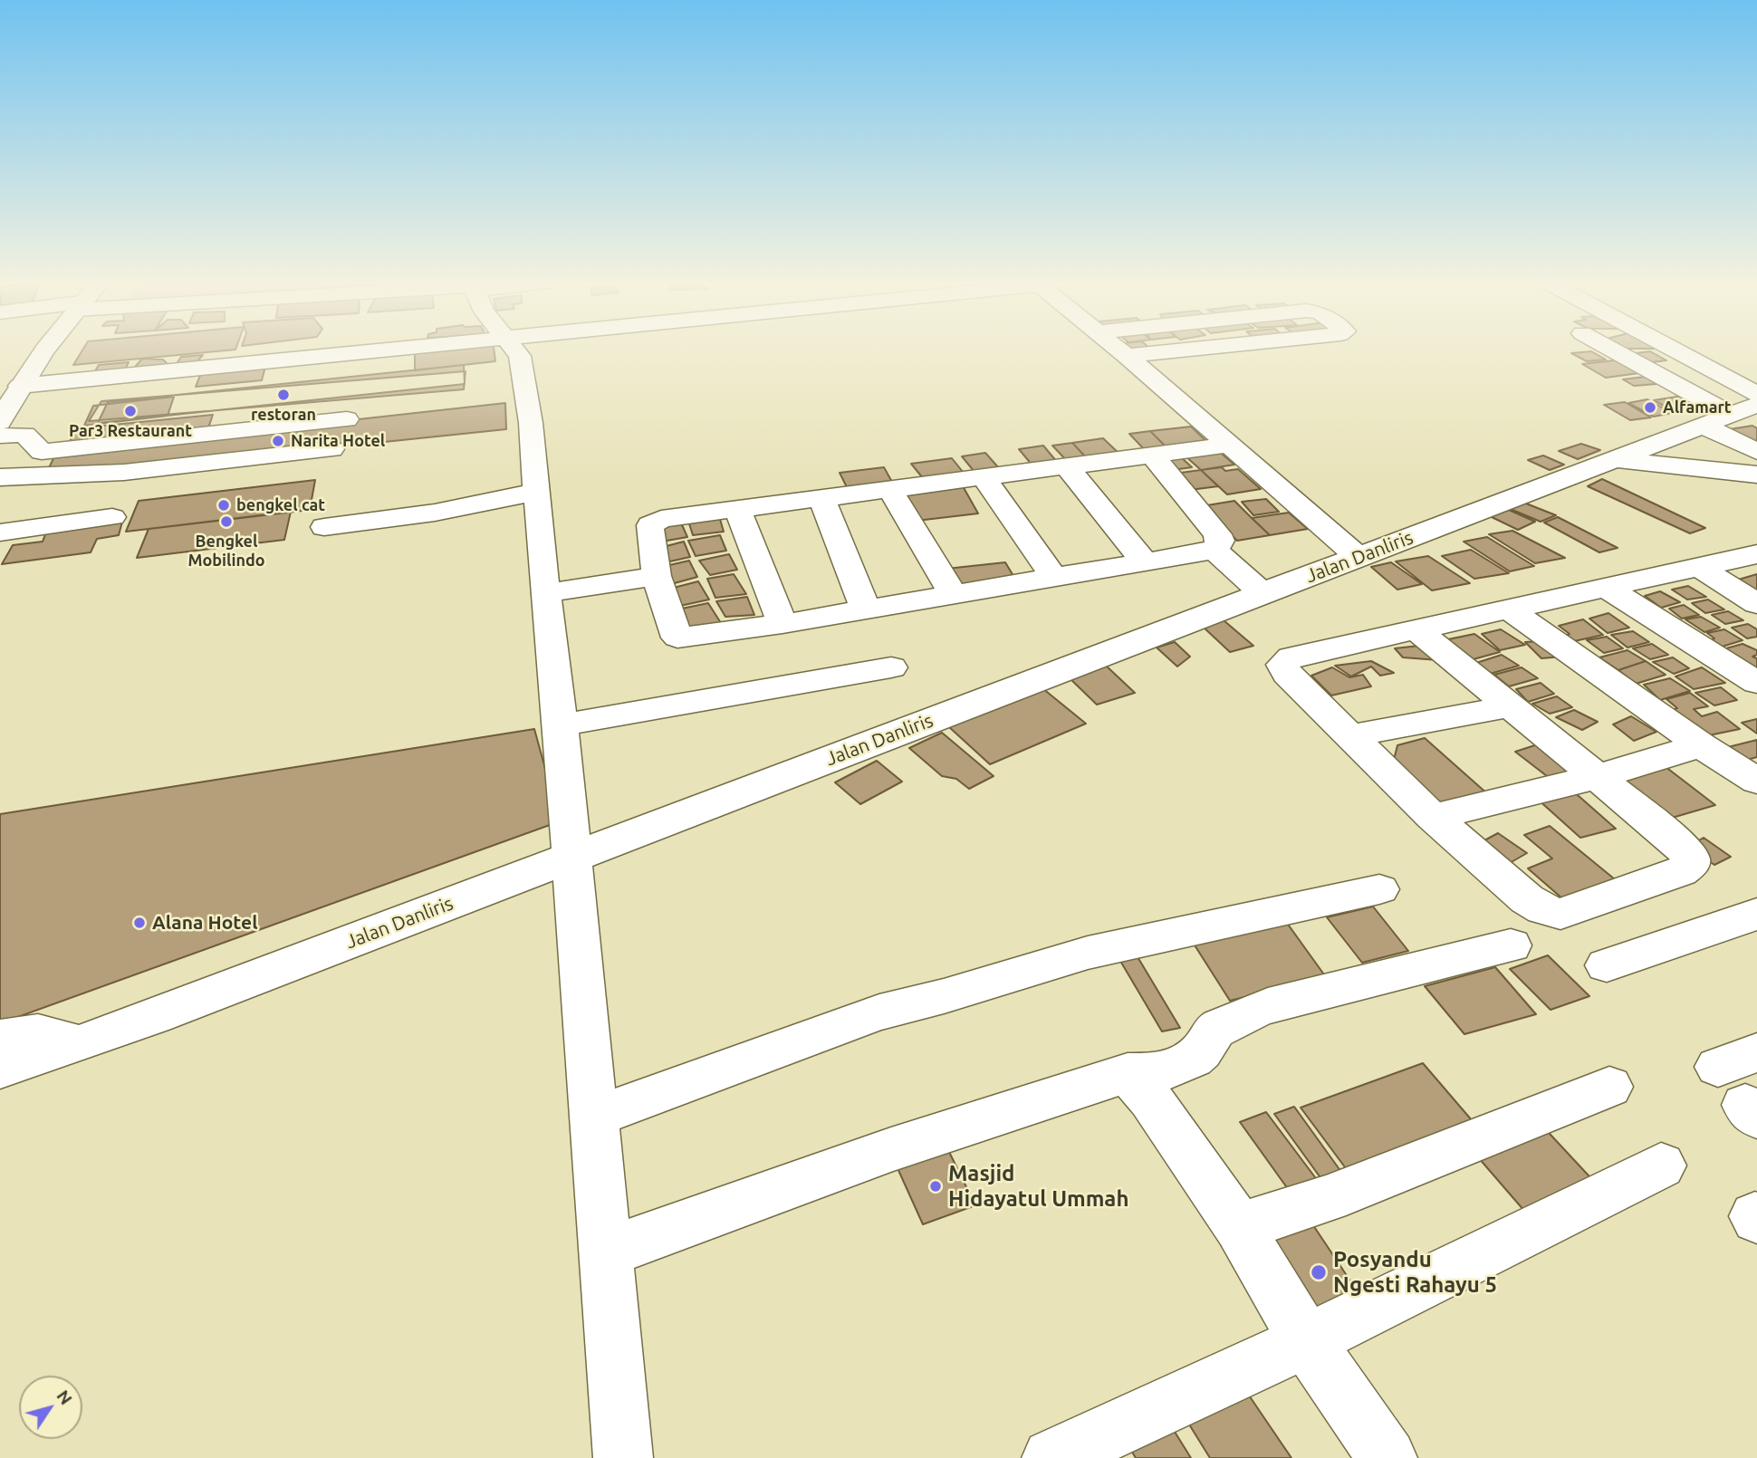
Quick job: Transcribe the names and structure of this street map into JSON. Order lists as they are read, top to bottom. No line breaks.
{"streets":{"main road":["Jalan Danliris"]},"places":["restoran","Alfamart","Par3 Restaurant","Narita Hotel","bengkel cat","Bengkel Mobilindo","Alana Hotel","Masjid Hidayatul Ummah","Posyandu Ngesti Rahayu 5"],"north":"top right"}
